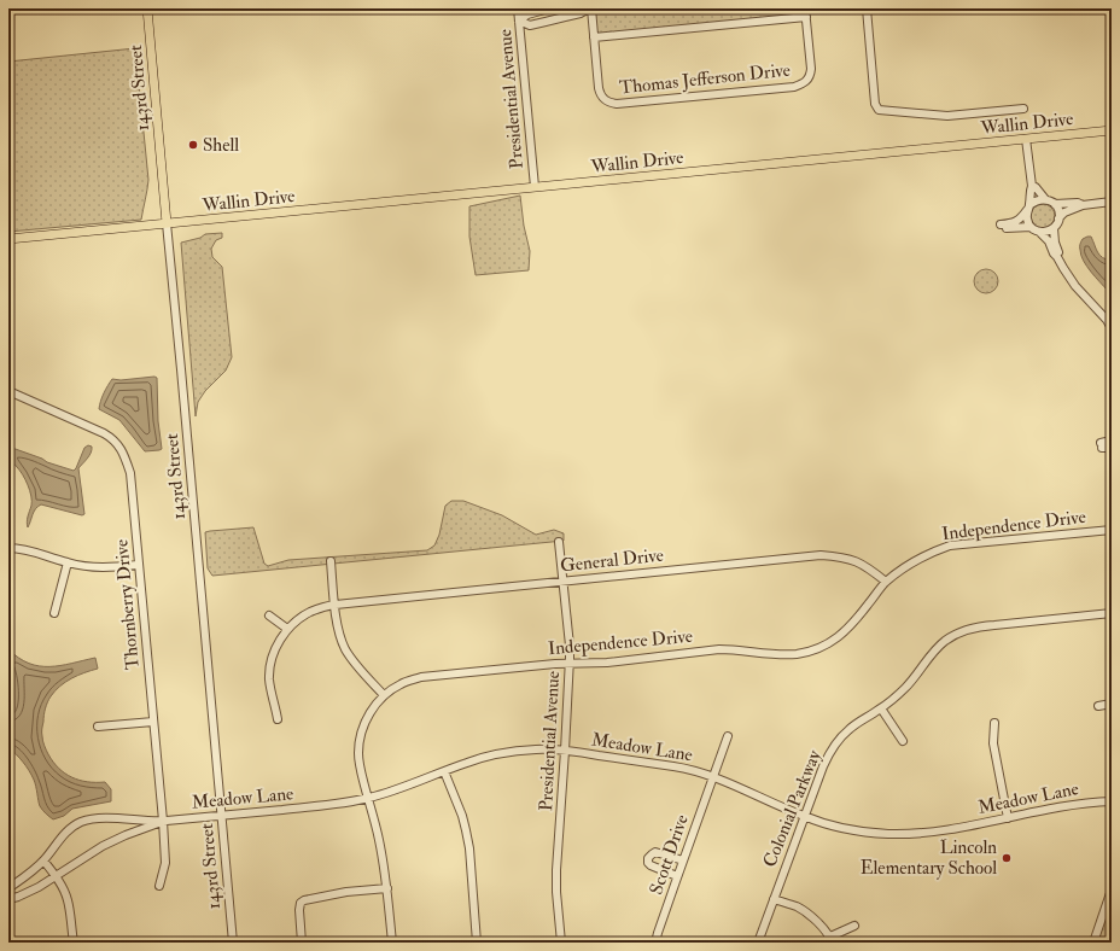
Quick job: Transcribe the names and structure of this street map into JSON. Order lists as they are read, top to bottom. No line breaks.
{"streets":{"main road":["143rd Street","Wallin Drive"],"street":["Thomas Jefferson Drive","Presidential Avenue","Independence Drive","General Drive","Thornberry Drive","Meadow Lane","Colonial Parkway","Scott Drive"]},"crossings":[["143rd Street","Wallin Drive"],["143rd Street","Meadow Lane"],["Presidential Avenue","Wallin Drive"],["Presidential Avenue","Independence Drive"],["Presidential Avenue","General Drive"],["Presidential Avenue","Meadow Lane"],["Independence Drive","General Drive"],["Independence Drive","Meadow Lane"],["Thornberry Drive","Meadow Lane"],["Meadow Lane","Colonial Parkway"],["Meadow Lane","Scott Drive"]],"places":["Shell","Lincoln Elementary School"]}
